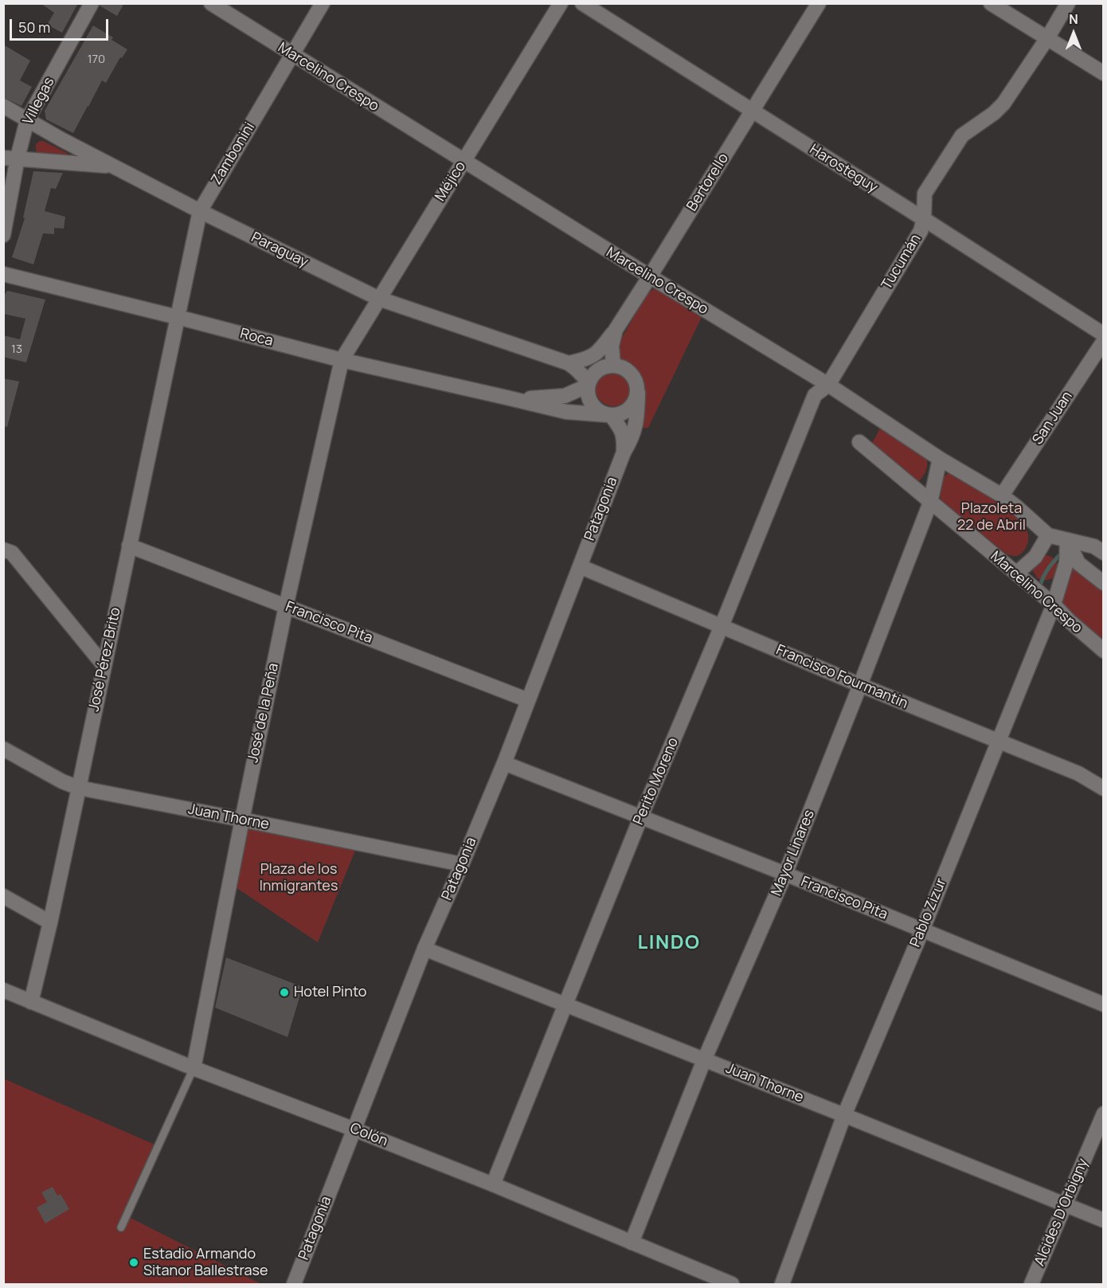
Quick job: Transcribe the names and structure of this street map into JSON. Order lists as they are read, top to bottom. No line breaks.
{"streets":{"street":["Marcelino Crespo","Villegas","Zambonini","Harosteguy","Méjico","Bertorello","Paraguay","Tucumán","Roca","San Juan","Patagonia","Francisco Pita","José Pérez Brito","Francisco Fourmantin","José de la Peña","Perito Moreno","Juan Thorne","Mayor Linares","Pablo Zizur","Colón","Alcides D'Orbigny"]},"crossings":[["Marcelino Crespo","Zambonini"],["Marcelino Crespo","Méjico"],["Marcelino Crespo","Bertorello"],["Marcelino Crespo","Tucumán"],["Marcelino Crespo","San Juan"],["Marcelino Crespo","Perito Moreno"],["Marcelino Crespo","Mayor Linares"],["Marcelino Crespo","Pablo Zizur"],["Villegas","Paraguay"],["Zambonini","Paraguay"],["Zambonini","Roca"],["Zambonini","José Pérez Brito"],["Harosteguy","Bertorello"],["Harosteguy","Tucumán"],["Méjico","Paraguay"],["Méjico","Roca"],["Méjico","José de la Peña"],["Bertorello","Paraguay"],["Bertorello","Patagonia"],["Paraguay","Patagonia"],["Tucumán","Perito Moreno"],["Roca","José Pérez Brito"],["Roca","José de la Peña"],["Patagonia","Francisco Pita"],["Patagonia","Francisco Fourmantin"],["Patagonia","Juan Thorne"],["Patagonia","Colón"],["Francisco Pita","José Pérez Brito"],["Francisco Pita","José de la Peña"],["Francisco Pita","Perito Moreno"],["Francisco Pita","Mayor Linares"],["Francisco Pita","Pablo Zizur"],["José Pérez Brito","Juan Thorne"],["José Pérez Brito","Colón"],["Francisco Fourmantin","Perito Moreno"],["Francisco Fourmantin","Mayor Linares"],["Francisco Fourmantin","Pablo Zizur"],["José de la Peña","Juan Thorne"],["José de la Peña","Colón"],["Perito Moreno","Juan Thorne"],["Perito Moreno","Colón"],["Juan Thorne","Mayor Linares"],["Juan Thorne","Pablo Zizur"],["Juan Thorne","Alcides D'Orbigny"],["Mayor Linares","Colón"]],"districts":["LINDO"],"parks":["Plazoleta 22 de Abril","Plaza de los Inmigrantes"],"places":["Hotel Pinto","Estadio Armando Sitanor Ballestrase"],"house_numbers":["170","13"],"scale_bar":"50 m","north":"top"}
